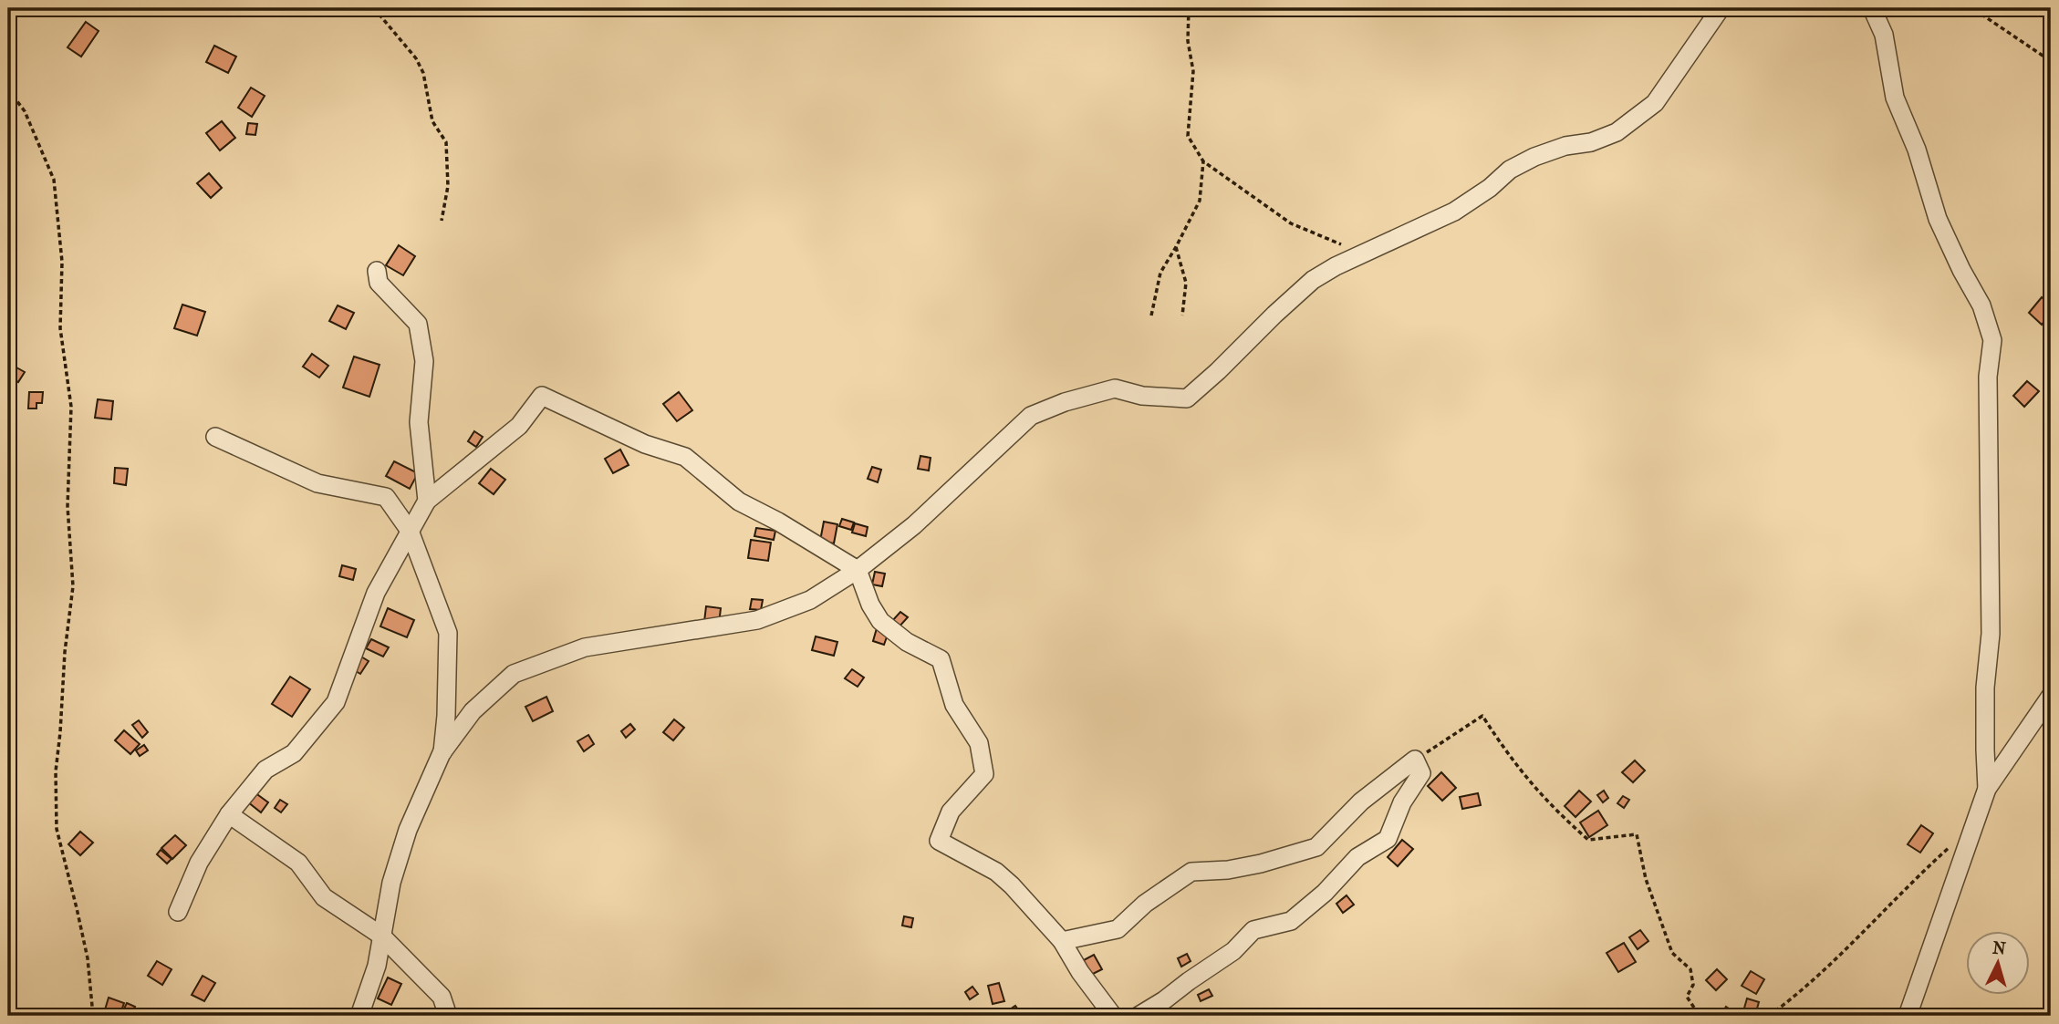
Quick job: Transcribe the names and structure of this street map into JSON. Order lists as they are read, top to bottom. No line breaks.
{"north":"top"}
